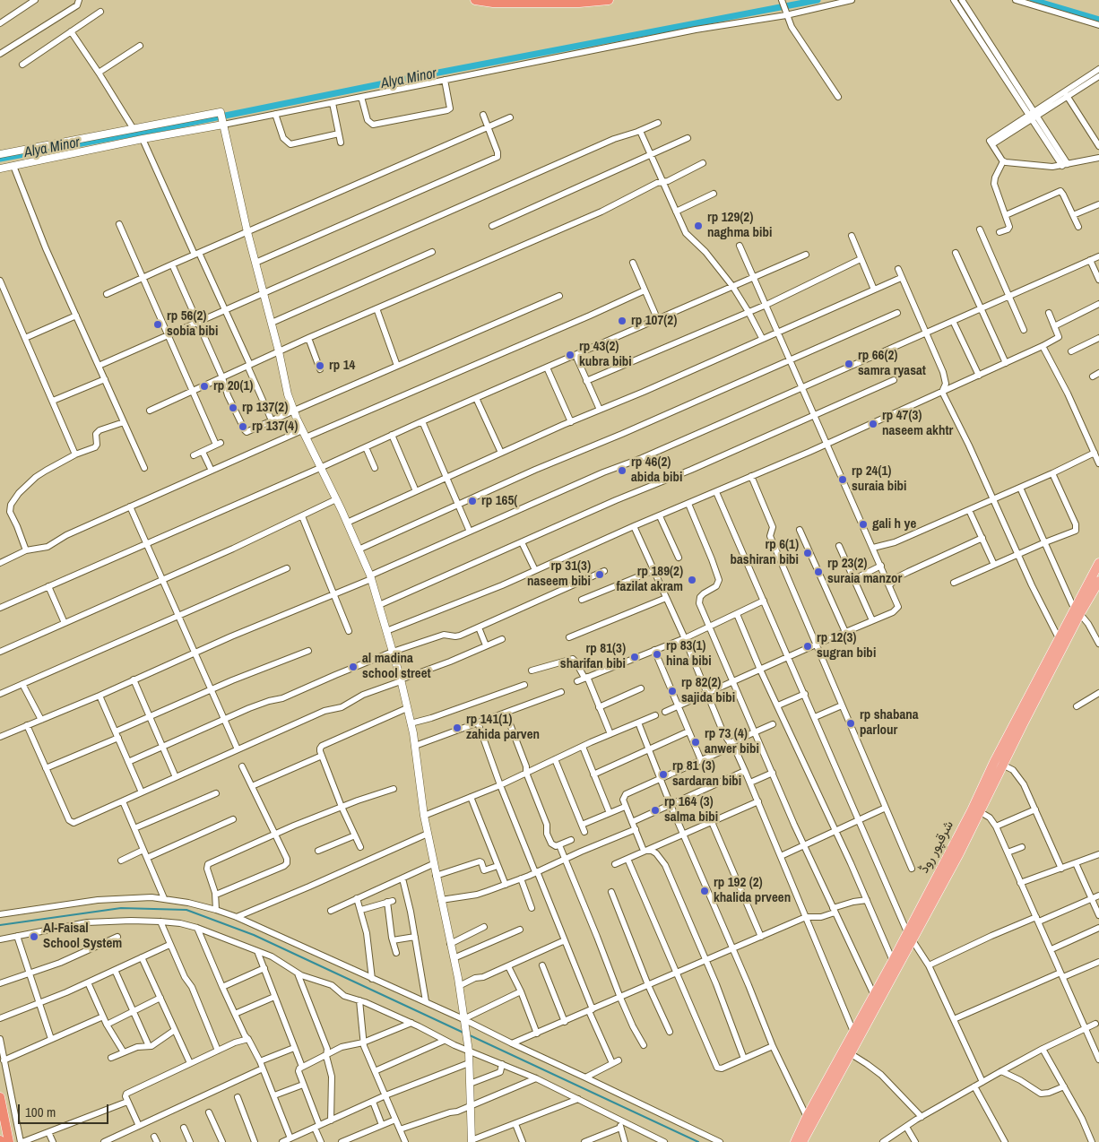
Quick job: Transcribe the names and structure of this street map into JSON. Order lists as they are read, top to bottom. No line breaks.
{"streets":{"main road":["شرقپور روڈ"]},"water":["Alya Minor"],"places":["rp 129(2) naghma bibi","rp 107(2)","rp 56(2) sobia bibi","rp 43(2) kubra bibi","rp 66(2) samra ryasat","rp 14","rp 20(1)","rp 137(2)","rp 47(3) naseem akhtr","rp 137(4)","rp 46(2) abida bibi","rp 24(1) suraia bibi","rp 165(","gali h ye","rp 6(1) bashiran bibi","rp 23(2) suraia manzor","rp 31(3) naseem bibi","rp 189(2) fazilat akram","rp 12(3) sugran bibi","rp 83(1) hina bibi","rp 81(3) sharifan bibi","al madina school street","rp 82(2) sajida bibi","rp shabana parlour","rp 141(1) zahida parven","rp 73 (4) anwer bibi","rp 81 (3) sardaran bibi","rp 164 (3) salma bibi","rp 192 (2) khalida prveen","Al-Faisal School System"],"scale_bar":"100 m"}
